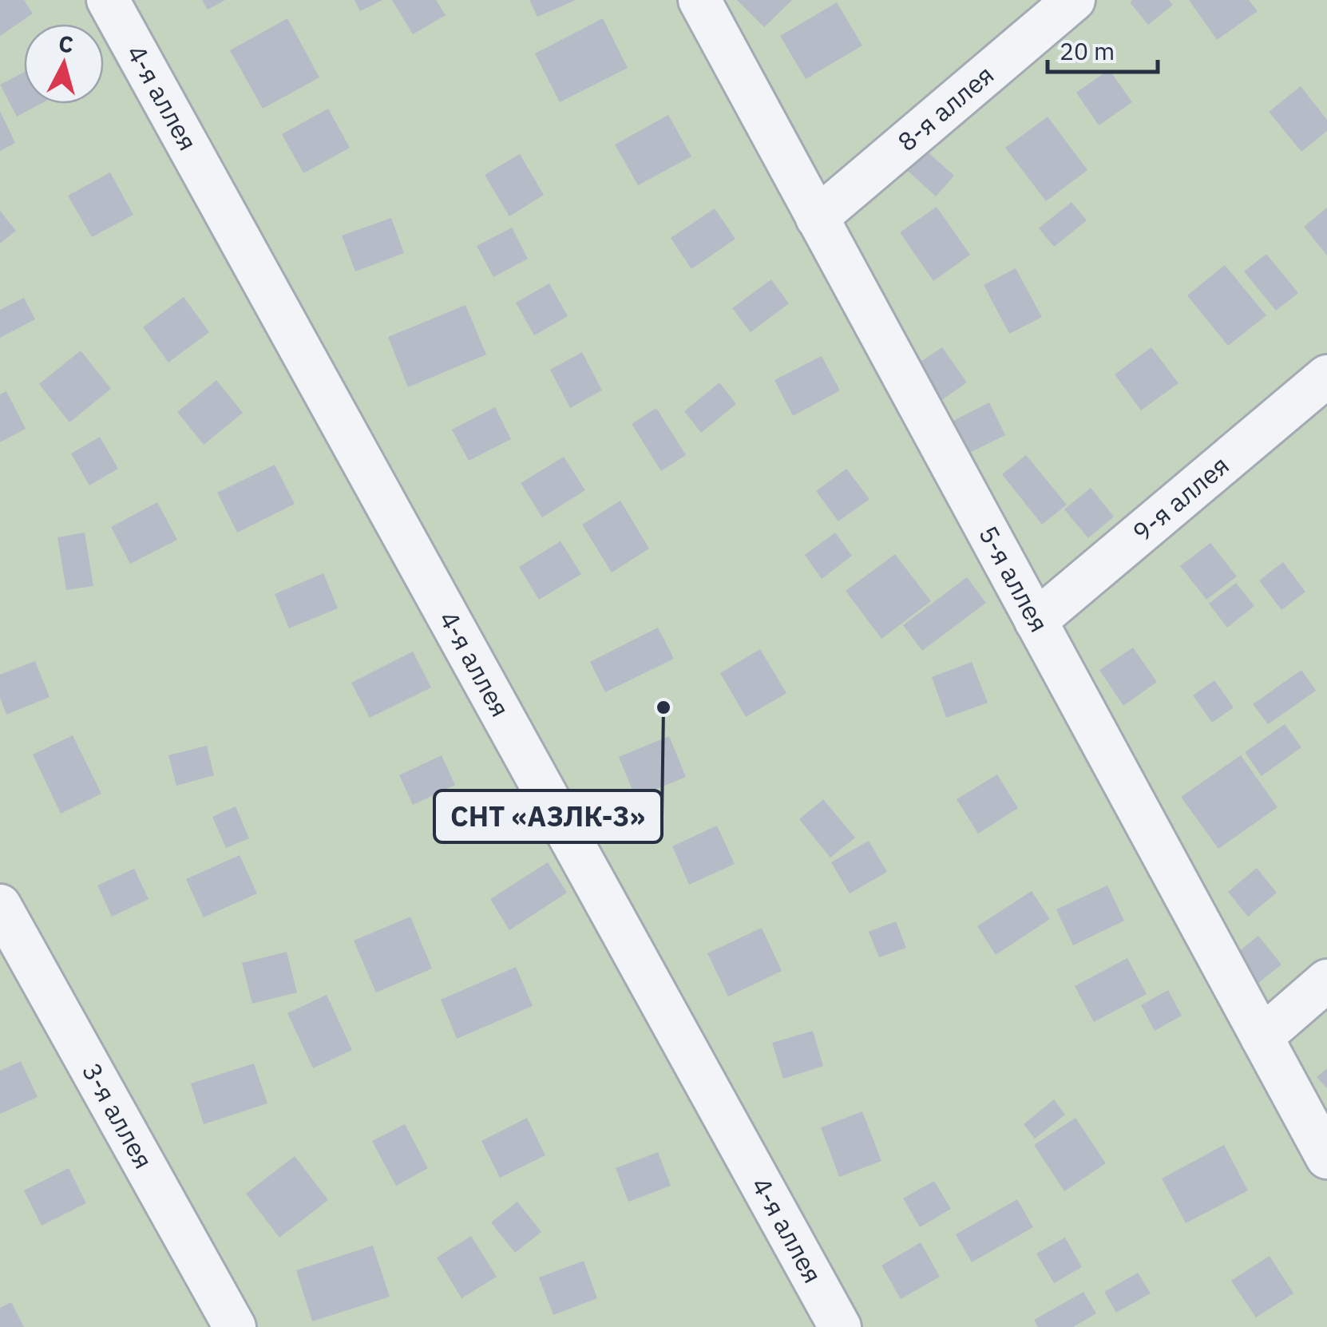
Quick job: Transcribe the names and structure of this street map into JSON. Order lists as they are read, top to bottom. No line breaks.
{"streets":{"street":["4-я аллея","8-я аллея","9-я аллея","5-я аллея","3-я аллея"]},"crossings":[["8-я аллея","5-я аллея"],["9-я аллея","5-я аллея"]],"places":["СНТ «АЗЛК-3»"],"scale_bar":"20 m","north":"top"}
